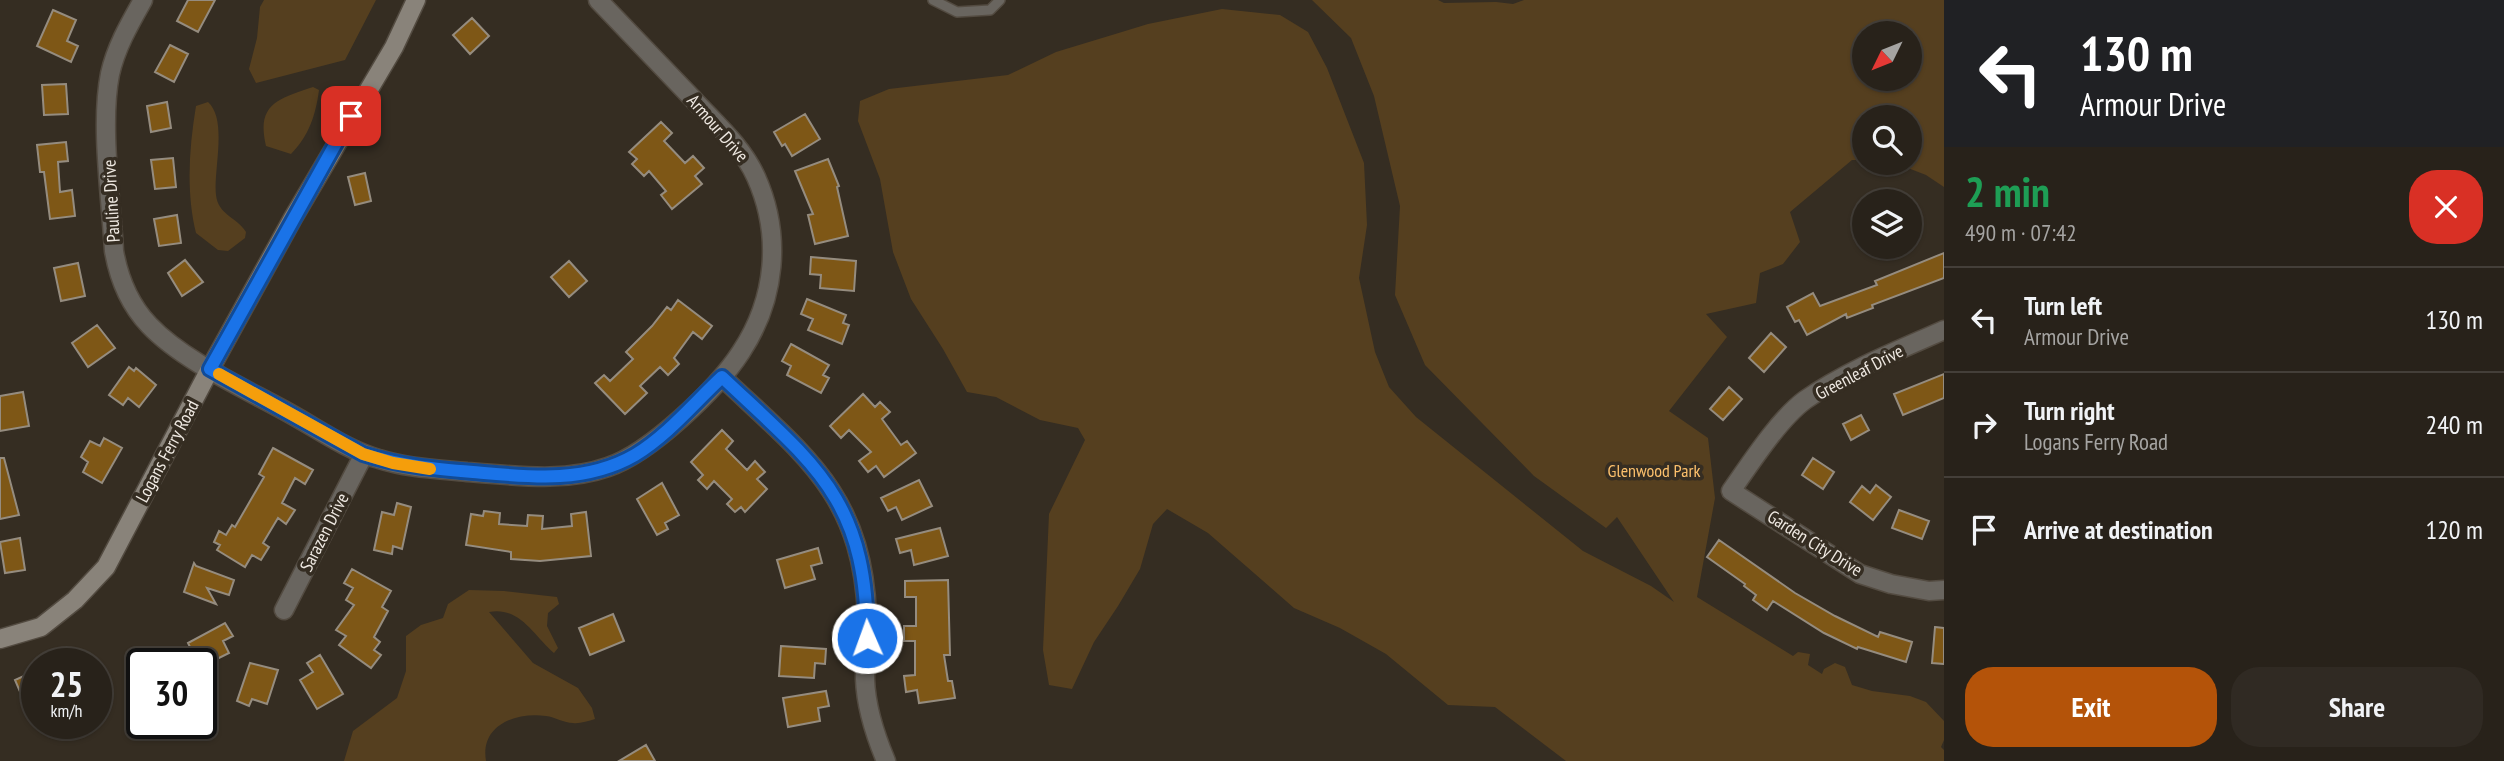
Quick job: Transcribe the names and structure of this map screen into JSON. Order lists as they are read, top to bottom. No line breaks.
{"streets":{"street":["Armour Drive","Pauline Drive","Greenleaf Drive","Logans Ferry Road","Sarazen Drive","Garden City Drive"]},"crossings":[["Armour Drive","Pauline Drive"],["Armour Drive","Logans Ferry Road"],["Armour Drive","Sarazen Drive"],["Pauline Drive","Logans Ferry Road"],["Greenleaf Drive","Garden City Drive"]],"parks":["Glenwood Park"],"north":"bottom left","page":{"turn":["130 m","Armour Drive"],"heading":["2 min","490 m · 07:42"],"list":[{"name":"Turn left","note":"Armour Drive","value":"130 m"},{"name":"Turn right","note":"Logans Ferry Road","value":"240 m"},{"name":"Arrive at destination","value":"120 m"}],"speed":"25 km/h","limit":"30","buttons":["Exit","Share"]}}
